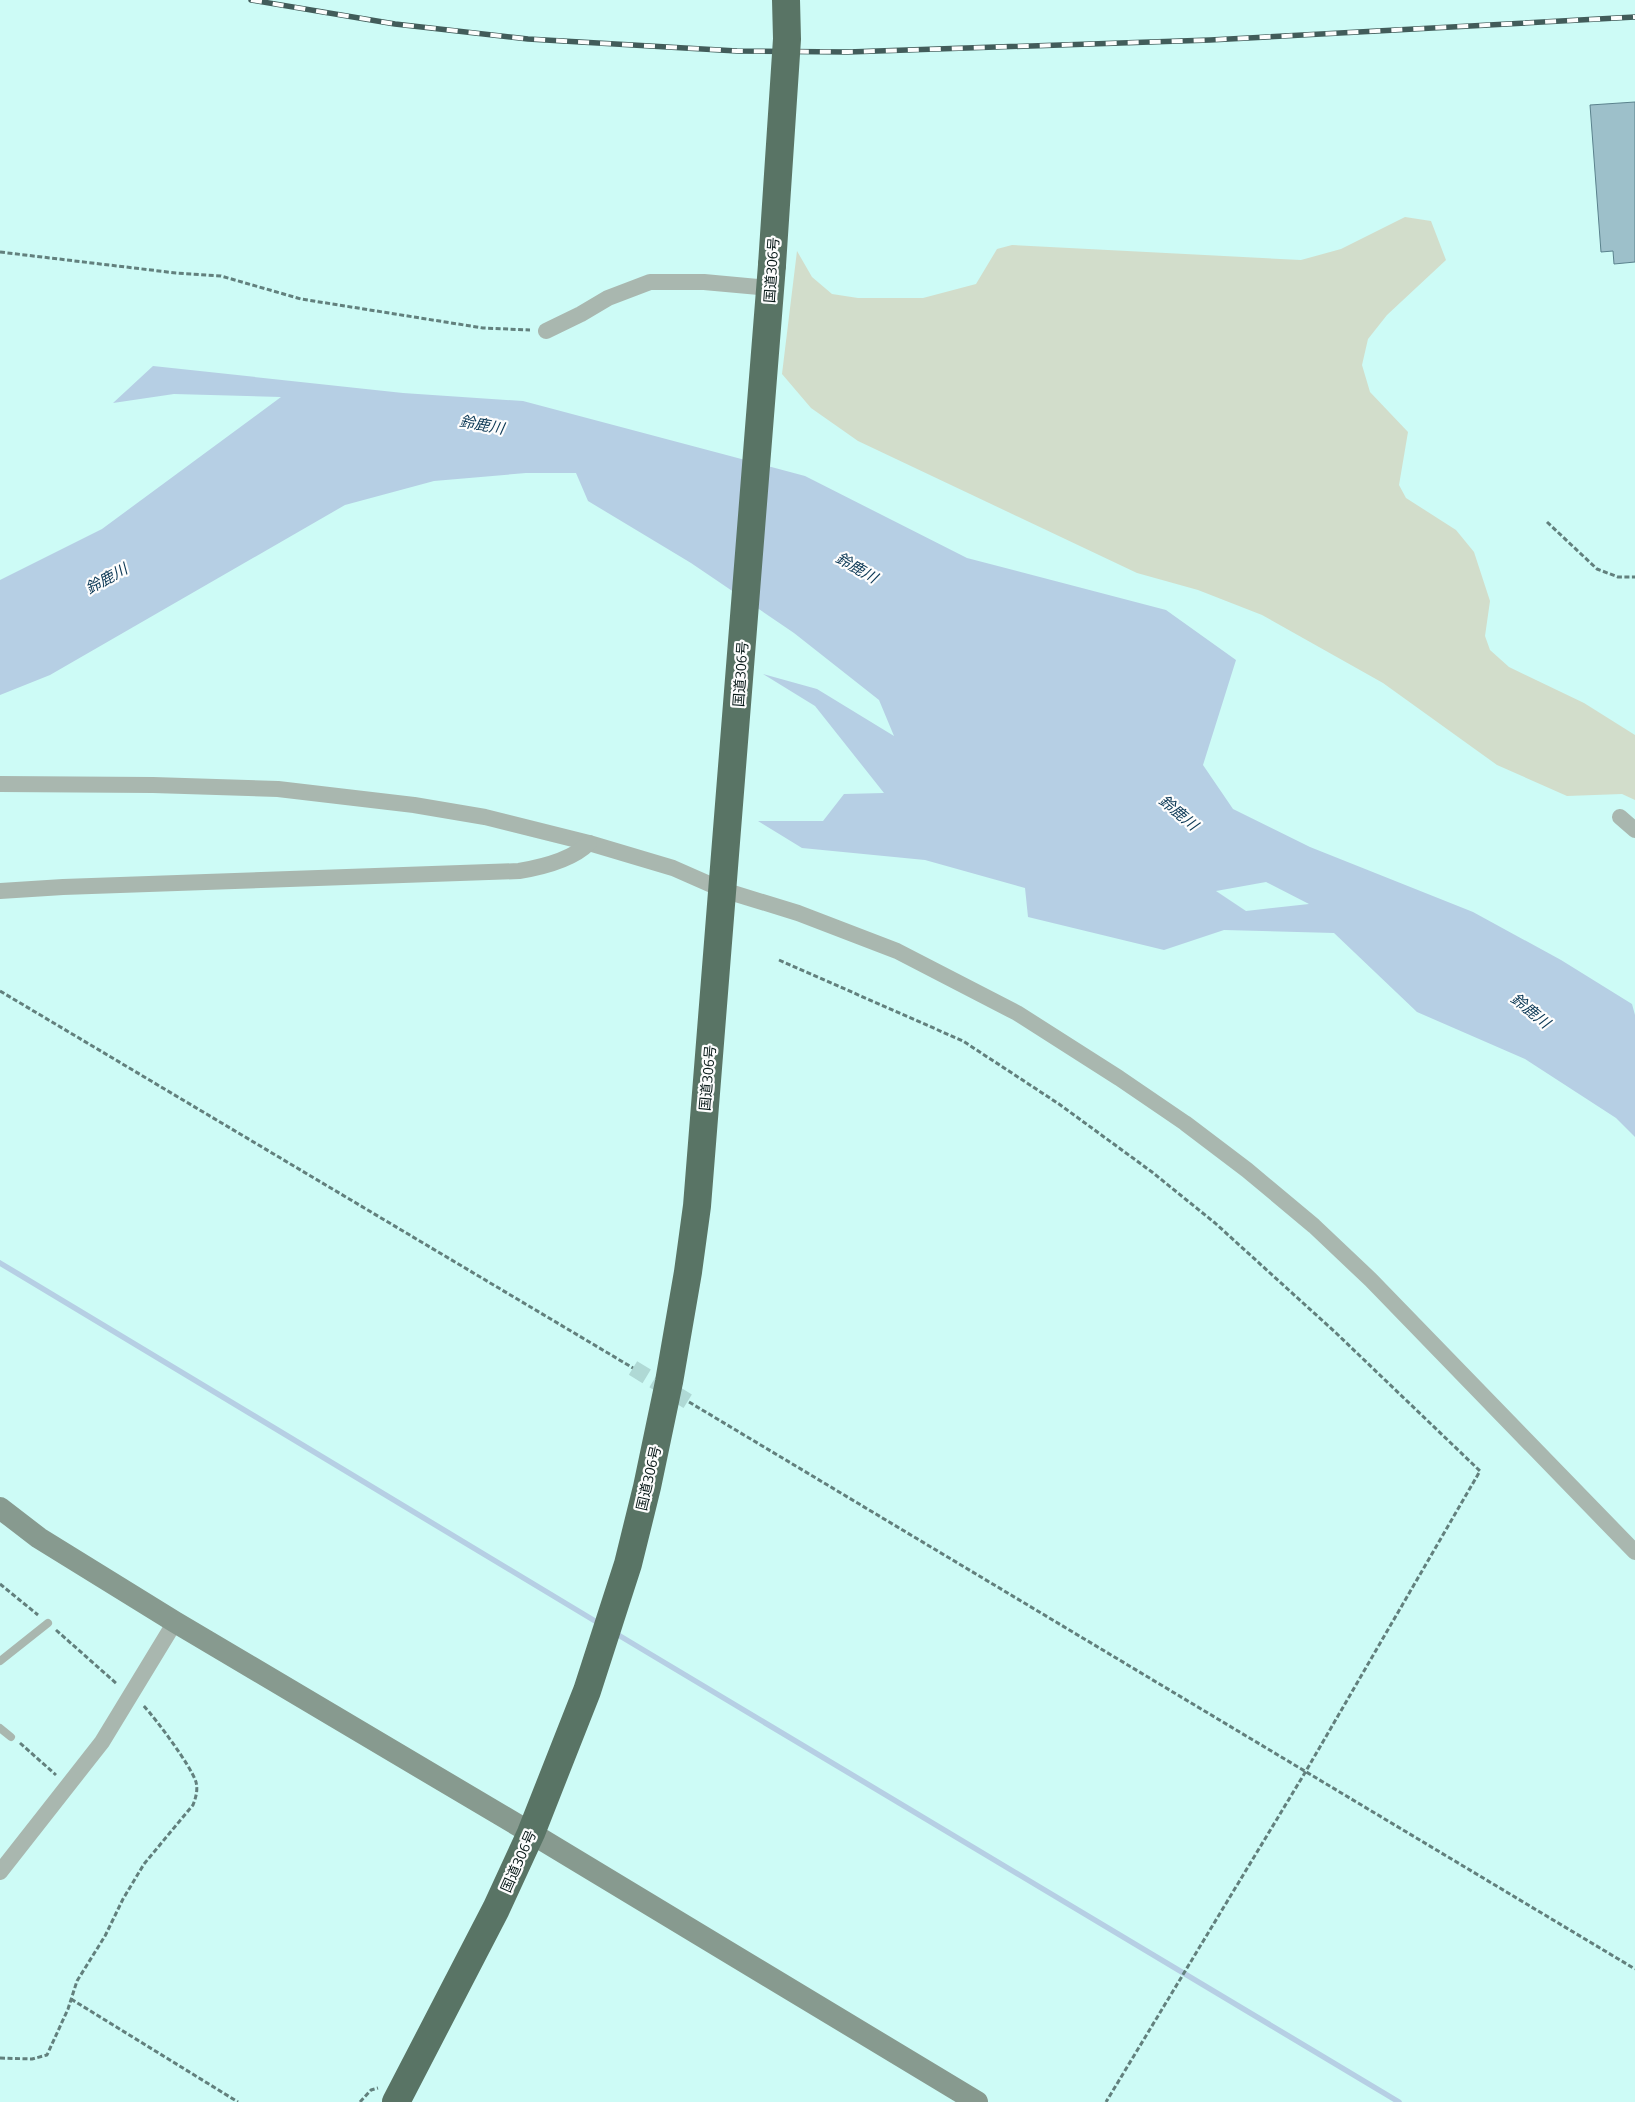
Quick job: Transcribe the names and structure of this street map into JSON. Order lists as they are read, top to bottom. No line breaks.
{"streets":{"highway":["国道306号"]},"water":["鈴鹿川"]}
